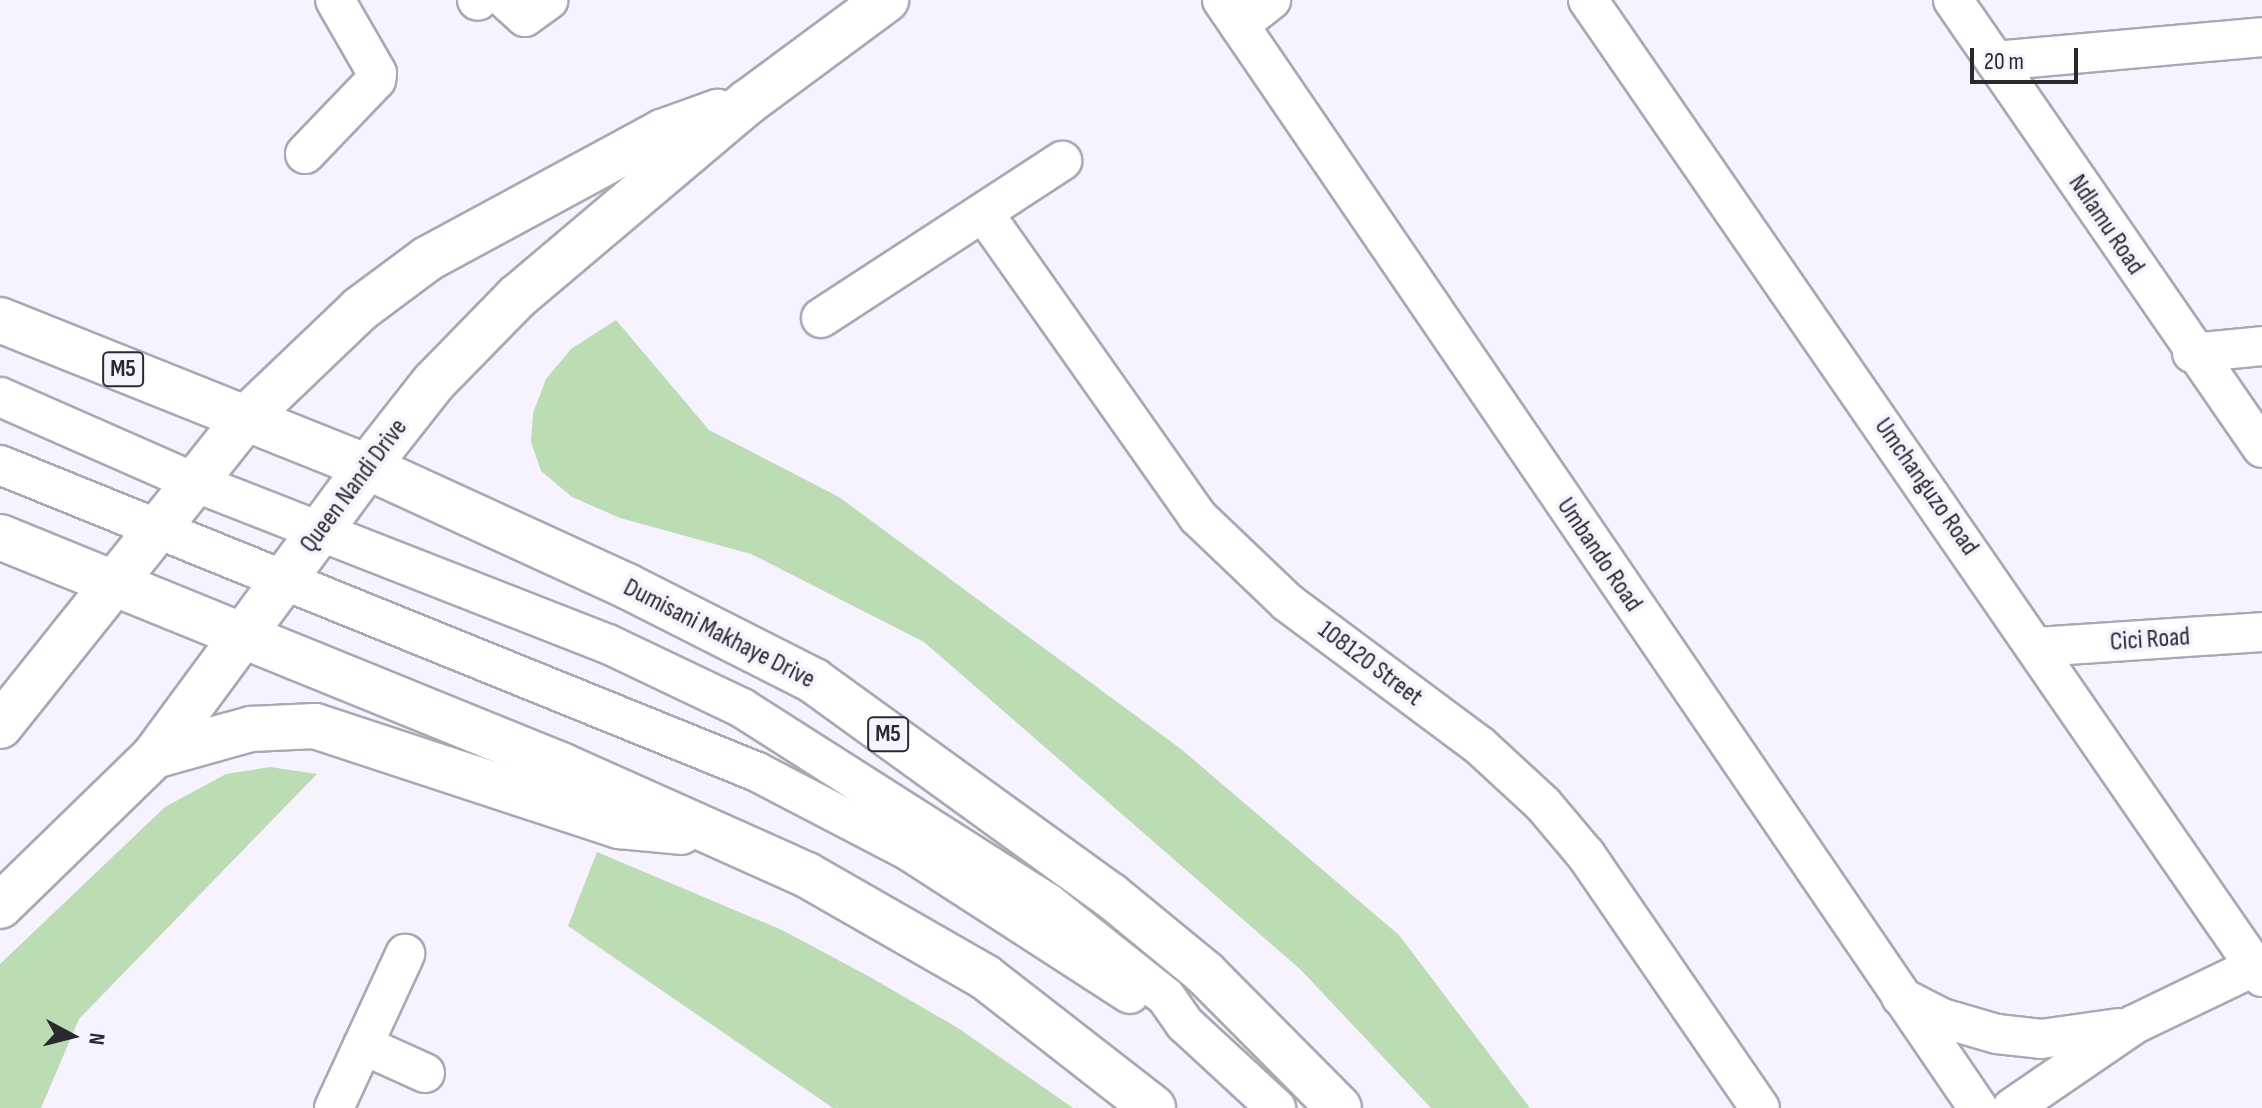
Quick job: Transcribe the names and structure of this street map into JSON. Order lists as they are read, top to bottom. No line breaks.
{"streets":{"main road":["M5","Queen Nandi Drive","Dumisani Makhaye Drive"],"street":["Ndlamu Road","Umchanguzo Road","Umbando Road","Cici Road","108120 Street"]},"crossings":[["Queen Nandi Drive","Dumisani Makhaye Drive"],["Umchanguzo Road","Cici Road"]],"scale_bar":"20 m","north":"right"}
